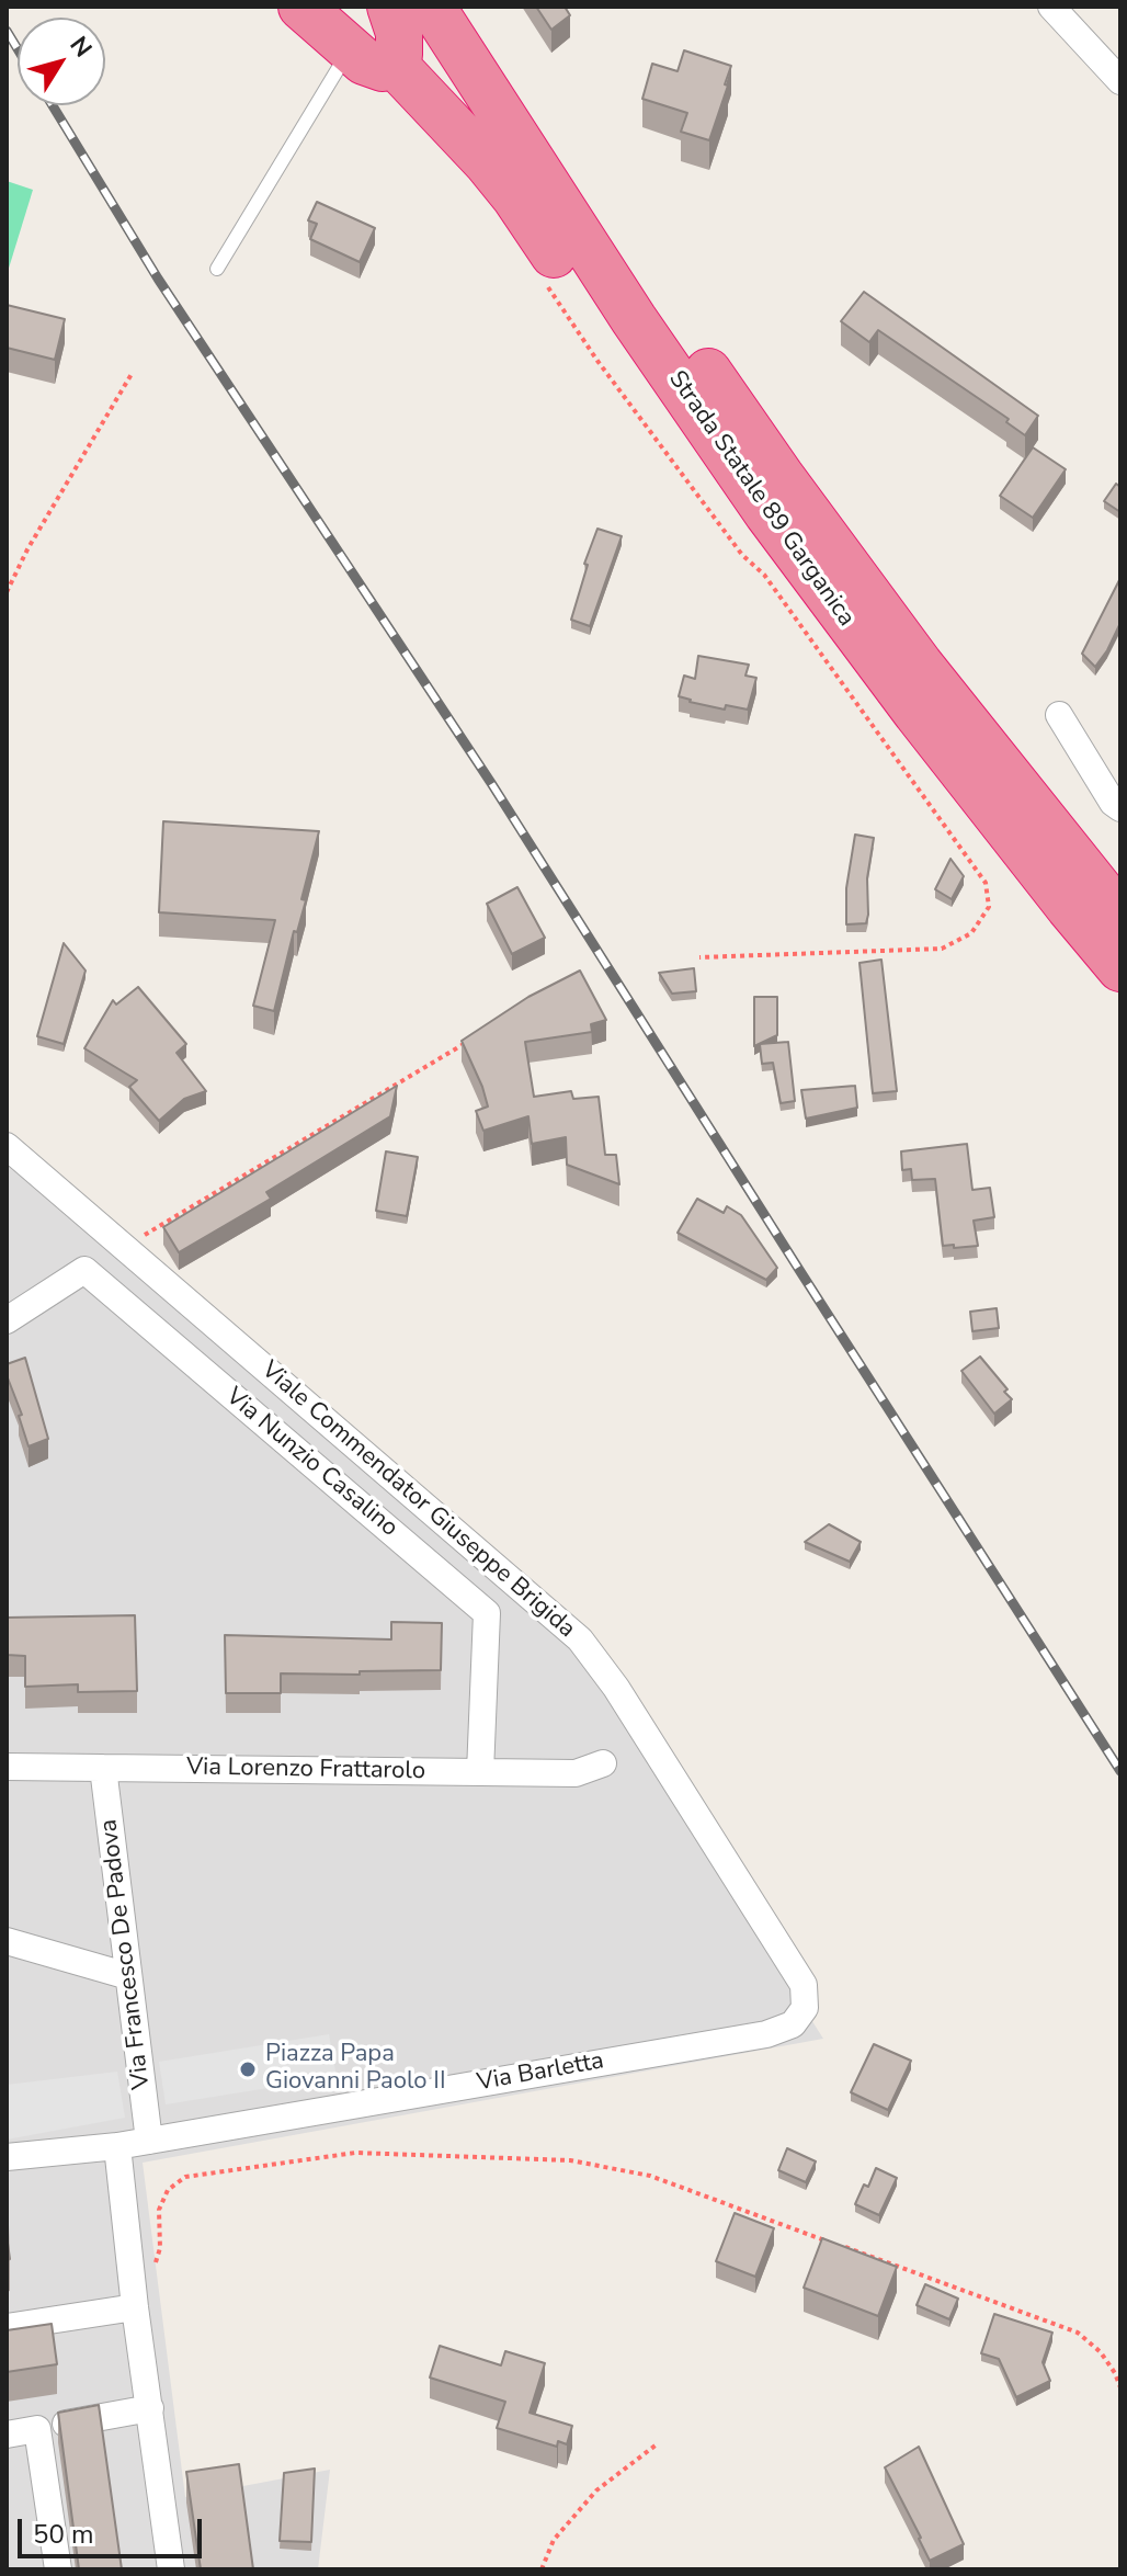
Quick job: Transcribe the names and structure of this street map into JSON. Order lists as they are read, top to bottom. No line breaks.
{"streets":{"highway":["Strada Statale 89 Garganica"],"street":["Via Nunzio Casalino","Viale Commendator Giuseppe Brigida","Via Lorenzo Frattarolo","Via Francesco De Padova","Via Barletta"]},"crossings":[["Via Nunzio Casalino","Via Lorenzo Frattarolo"],["Viale Commendator Giuseppe Brigida","Via Barletta"],["Via Lorenzo Frattarolo","Via Francesco De Padova"],["Via Francesco De Padova","Via Barletta"]],"places":["Piazza Papa Giovanni Paolo II"],"scale_bar":"50 m","north":"top right"}
